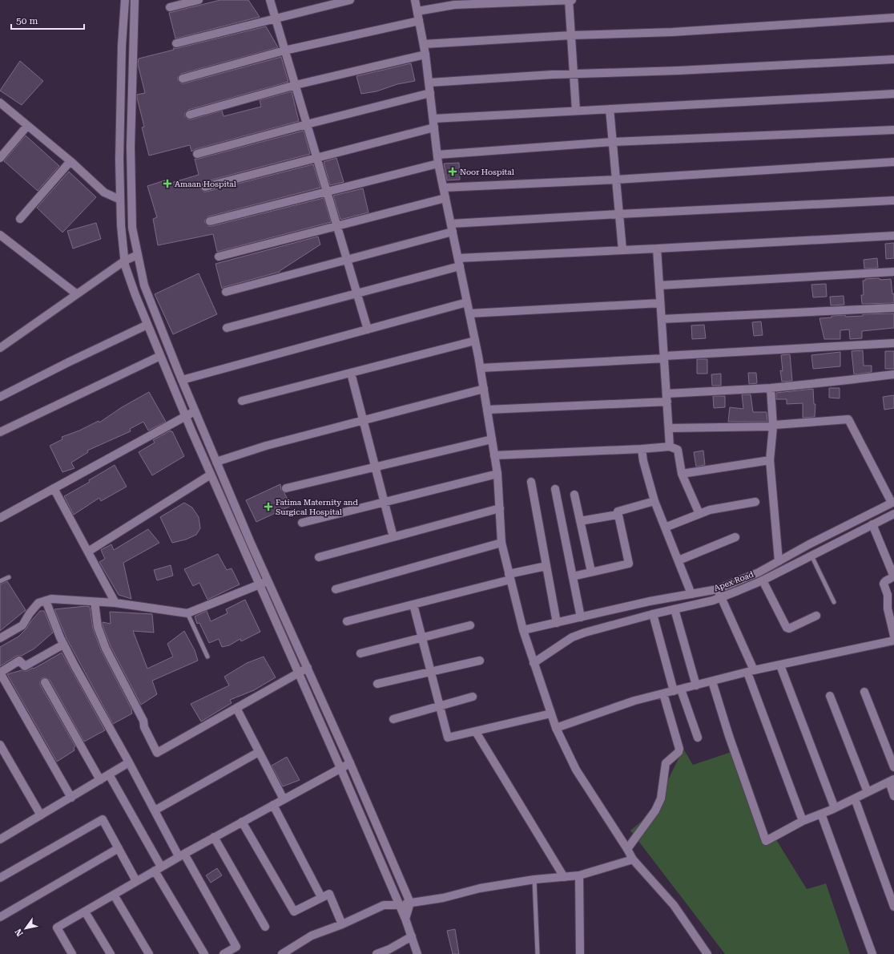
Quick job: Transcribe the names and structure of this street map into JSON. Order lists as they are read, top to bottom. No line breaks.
{"streets":{"street":["Apex Road"]},"places":{"health":["Noor Hospital","Amaan Hospital","Fatima Maternity and Surgical Hospital"]},"scale_bar":"50 m","north":"bottom left"}
